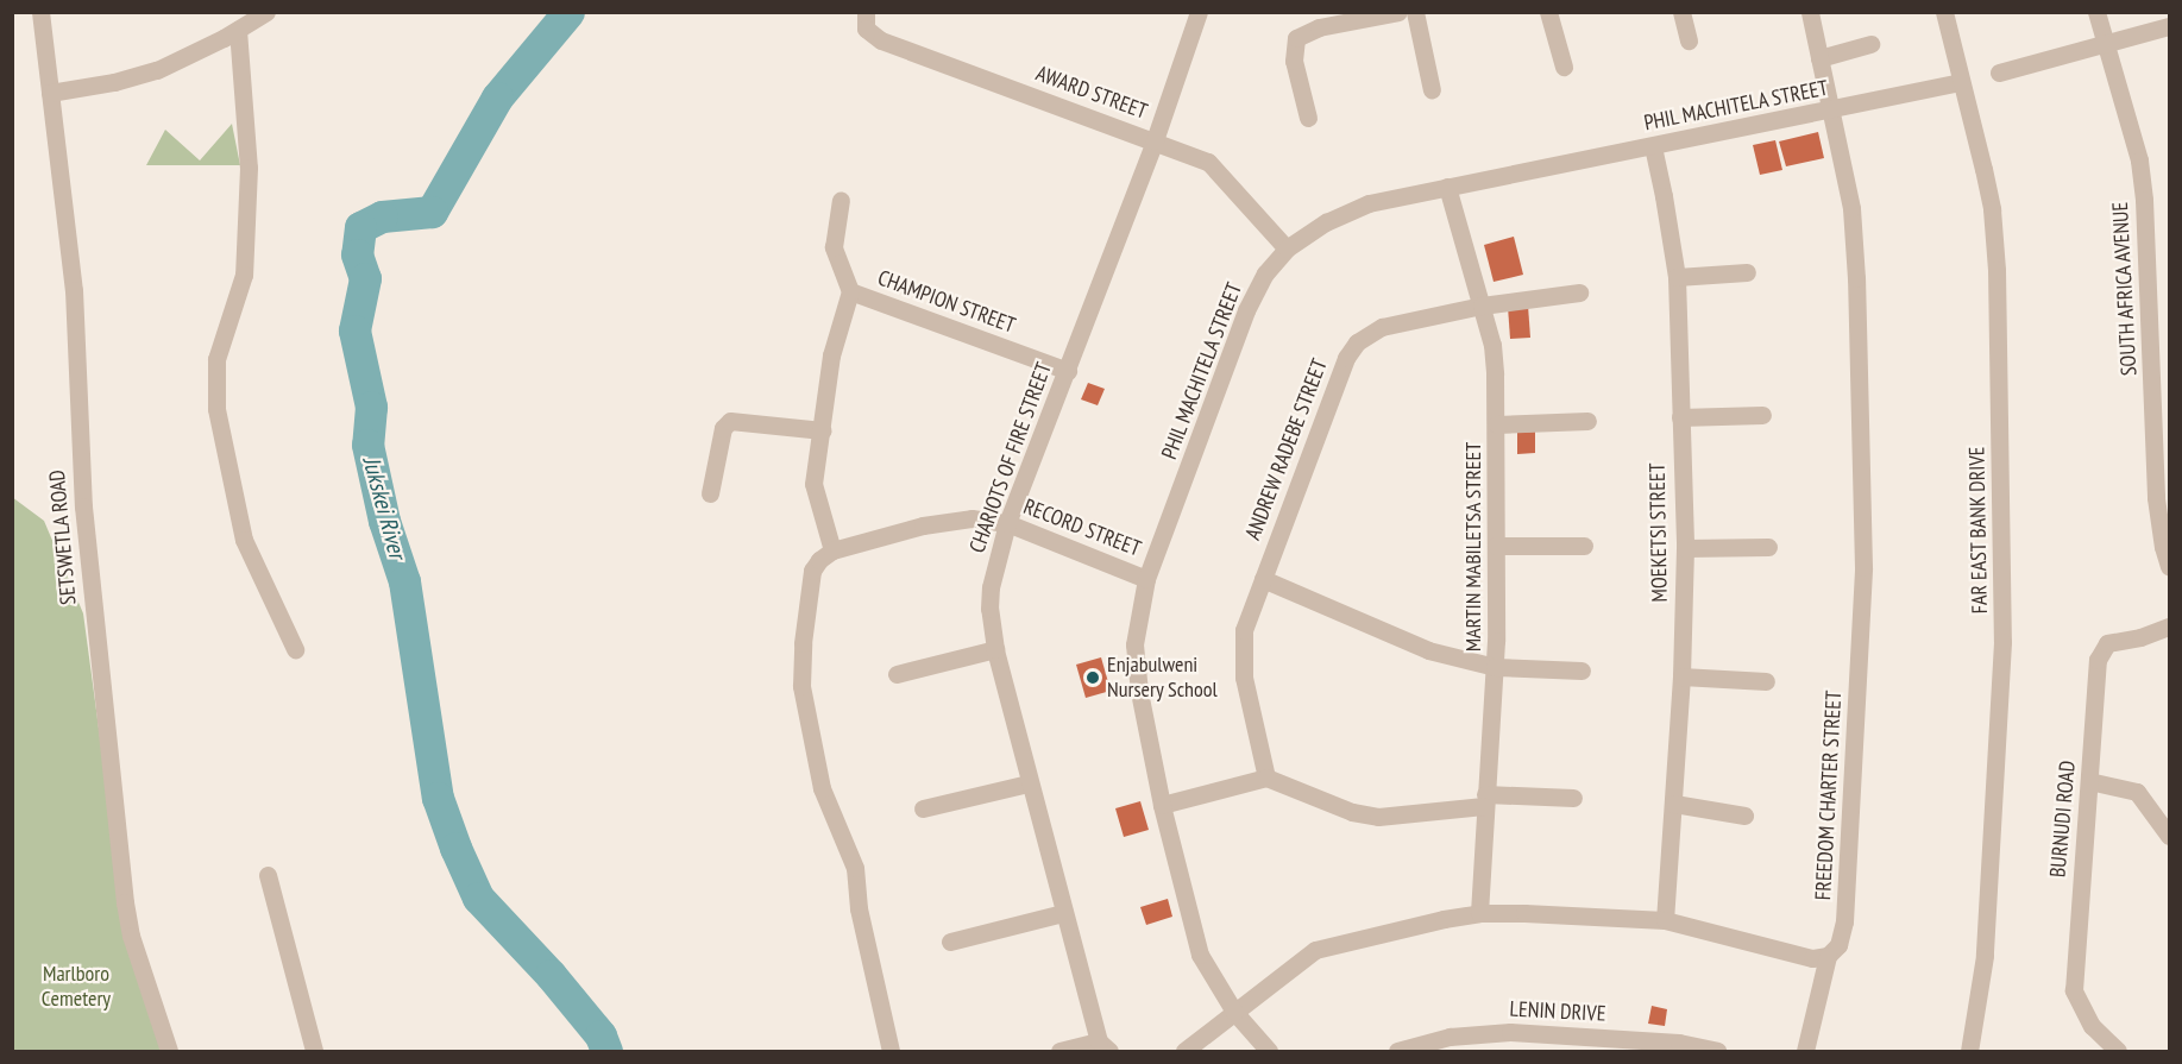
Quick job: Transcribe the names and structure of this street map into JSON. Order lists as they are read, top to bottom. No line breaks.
{"streets":{"street":["AWARD STREET","PHIL MACHITELA STREET","SOUTH AFRICA AVENUE","CHAMPION STREET","ANDREW RADEBE STREET","CHARIOTS OF FIRE STREET","RECORD STREET","FAR EAST BANK DRIVE","MOEKETSI STREET","SETSWETLA ROAD","MARTIN MABILETSA STREET","FREEDOM CHARTER STREET","BURNUDI ROAD","LENIN DRIVE"]},"crossings":[["AWARD STREET","PHIL MACHITELA STREET"],["AWARD STREET","CHARIOTS OF FIRE STREET"],["PHIL MACHITELA STREET","RECORD STREET"],["PHIL MACHITELA STREET","FAR EAST BANK DRIVE"],["PHIL MACHITELA STREET","MOEKETSI STREET"],["PHIL MACHITELA STREET","MARTIN MABILETSA STREET"],["PHIL MACHITELA STREET","FREEDOM CHARTER STREET"],["CHAMPION STREET","CHARIOTS OF FIRE STREET"],["ANDREW RADEBE STREET","MARTIN MABILETSA STREET"],["CHARIOTS OF FIRE STREET","RECORD STREET"]],"water":["Jukskei River"],"parks":["Marlboro Cemetery"],"places":["Enjabulweni Nursery School"]}
